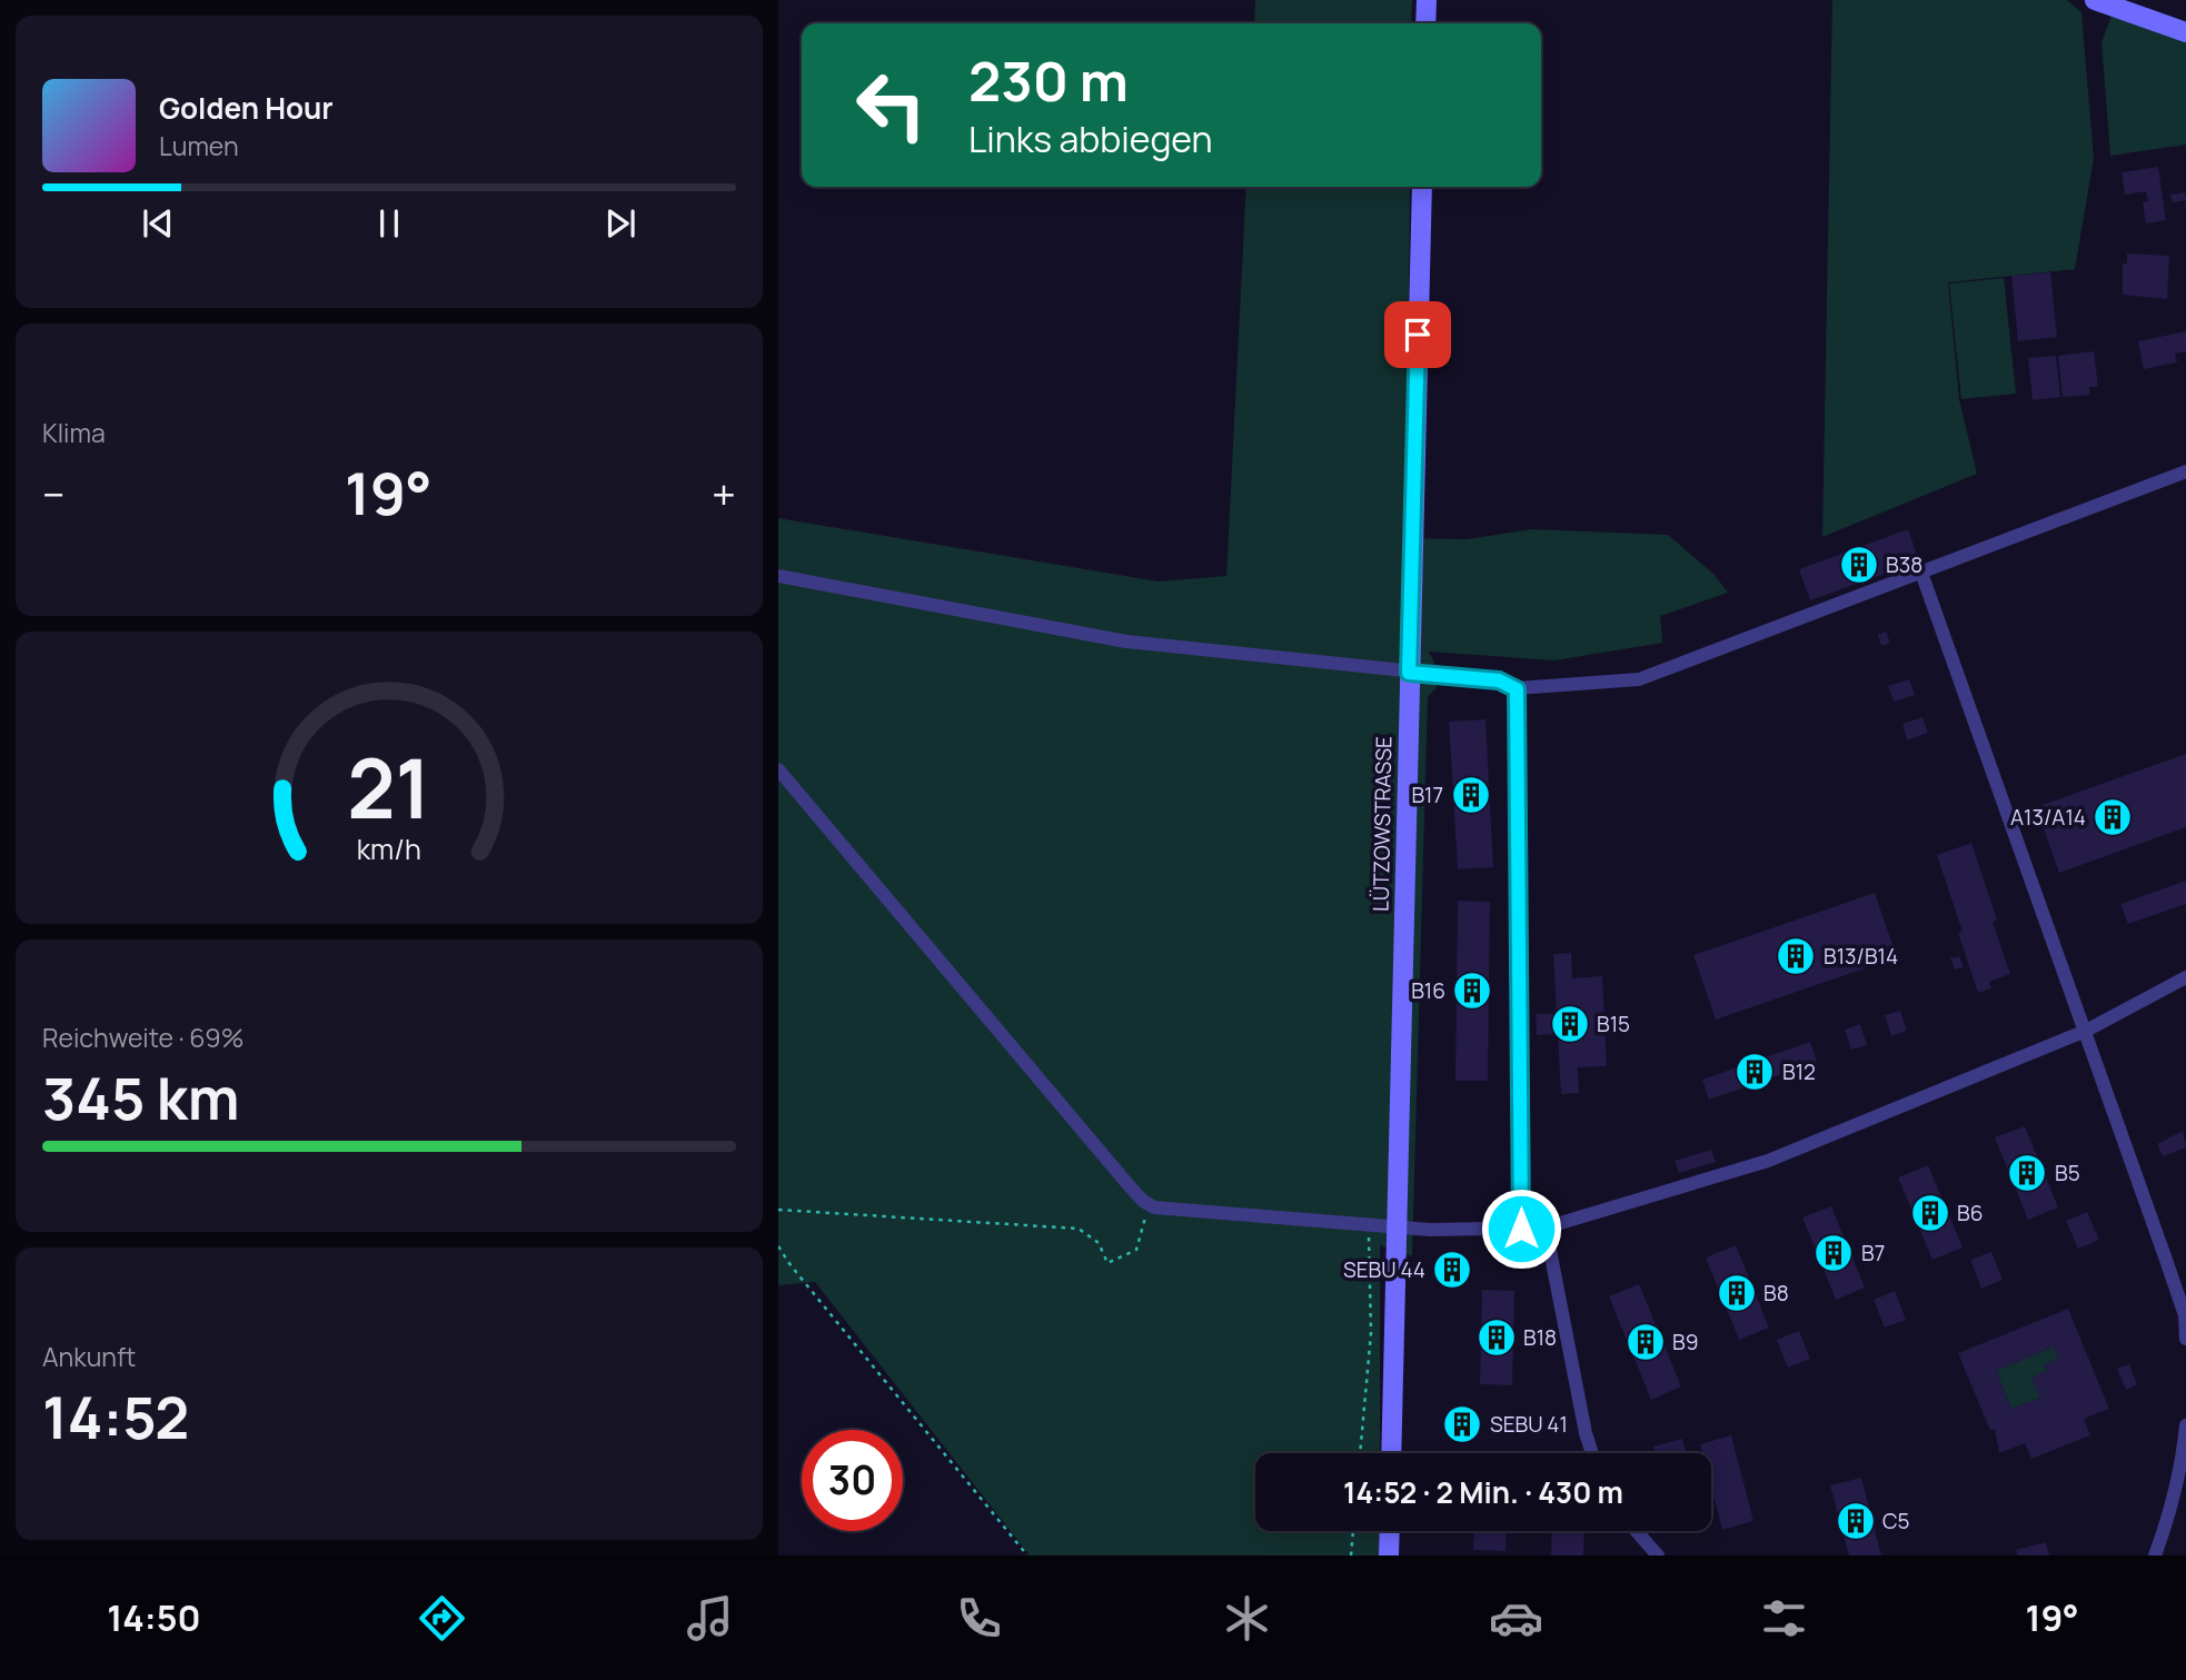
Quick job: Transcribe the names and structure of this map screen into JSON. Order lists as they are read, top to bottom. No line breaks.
{"streets":{"street":["LÜTZOWSTRASSE"]},"places":{"building":["B38","B17","A13/A14","B13/B14","B16","B15","B12","B5","B6","B7","SEBU 44","B8","B18","B9","SEBU 41","C5"]},"page":{"turn":["230 m","Links abbiegen"],"song":["Golden Hour","Lumen"],"tile":["Klima",["Reichweite · 69%","345 km"],["Ankunft","14:52"]],"heat":["−","19°","+"],"limit":"30","trip":"14:52 · 2 Min. · 430 m","tabs":["14:50","19°"],"gauge":["21","km/h"]}}
